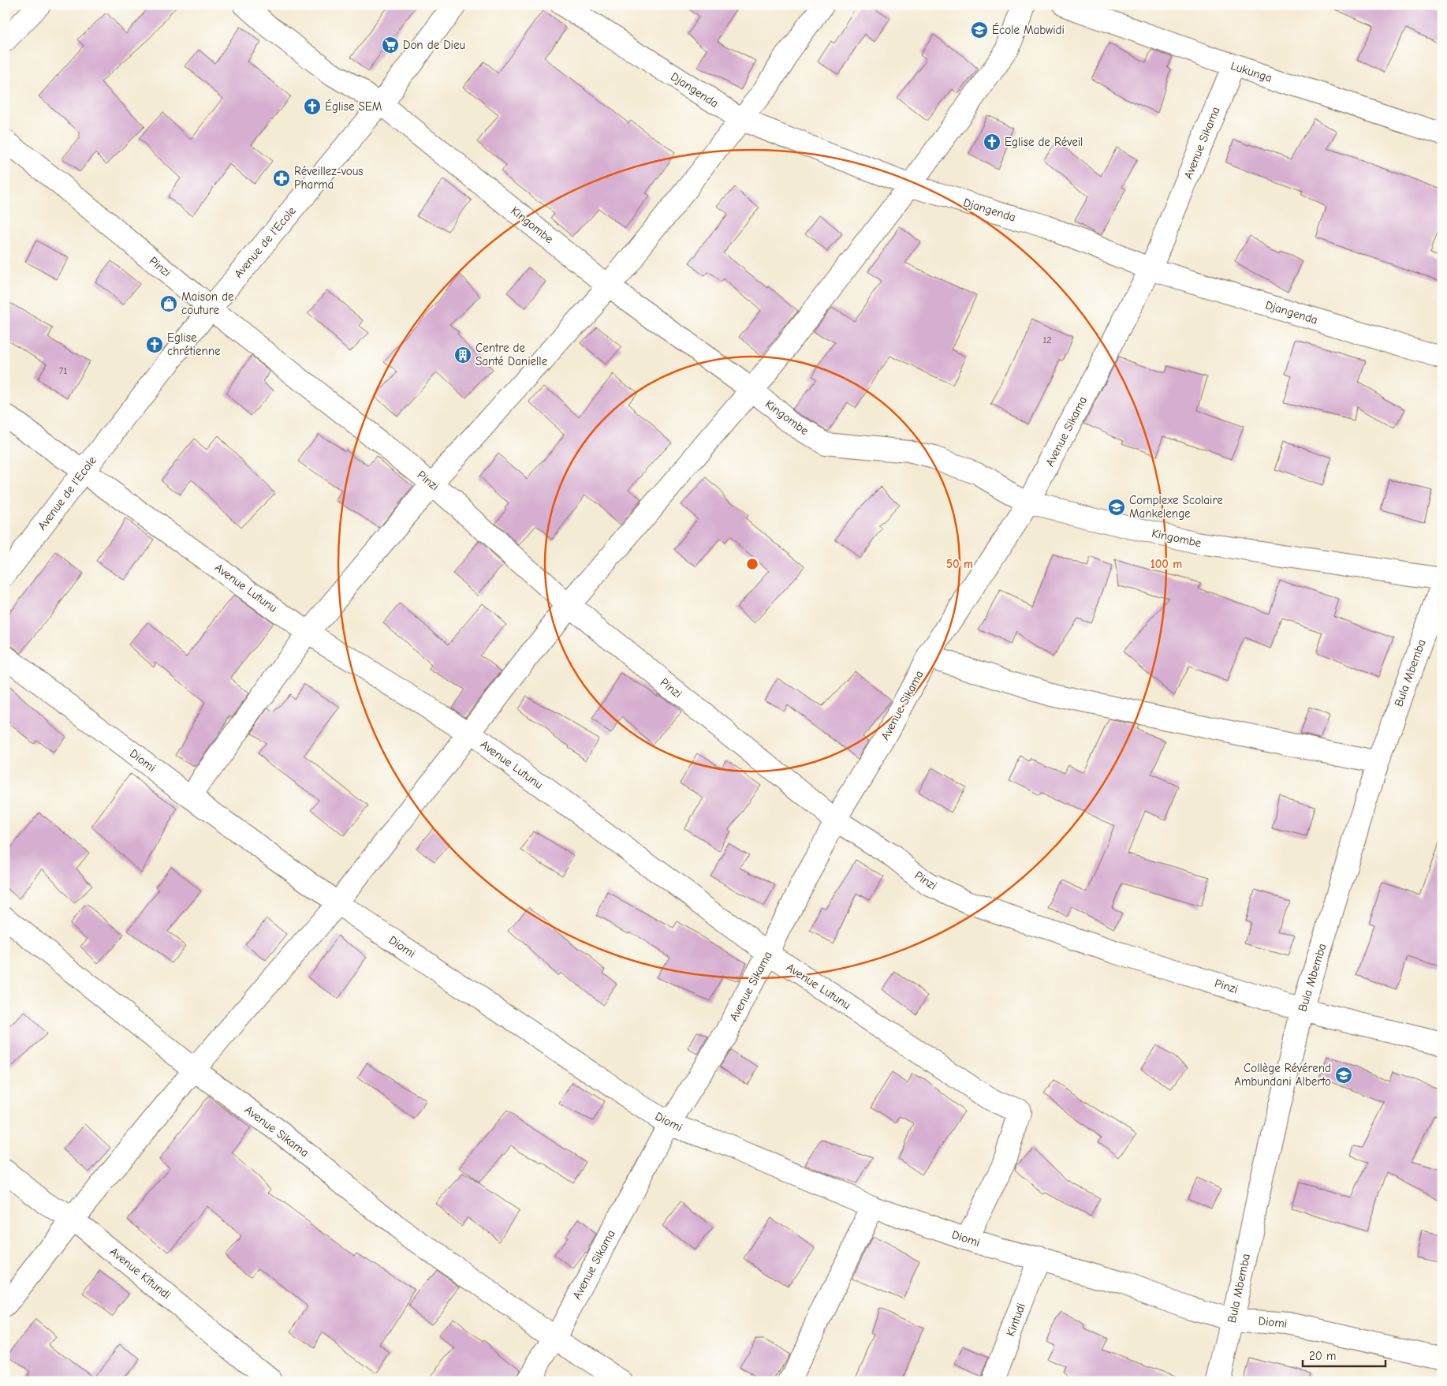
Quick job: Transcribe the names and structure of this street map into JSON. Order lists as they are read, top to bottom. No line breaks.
{"streets":{"street":["Lukunga","Djangenda","Avenue Sikama","Kingombe","Avenue de l'Ecole","Pinzi","Avenue Lutunu","Bula Mbemba","Diomi","Avenue Kitundi","Kintudi"]},"crossings":[["Lukunga","Avenue Sikama"],["Djangenda","Avenue Sikama"],["Avenue Sikama","Kingombe"],["Avenue Sikama","Pinzi"],["Avenue Sikama","Avenue Lutunu"],["Avenue Sikama","Diomi"],["Kingombe","Avenue de l'Ecole"],["Avenue de l'Ecole","Pinzi"],["Avenue de l'Ecole","Avenue Lutunu"],["Pinzi","Bula Mbemba"],["Avenue Lutunu","Diomi"],["Bula Mbemba","Diomi"],["Diomi","Kintudi"]],"places":{"school or university":["École Mabwidi","Complexe Scolaire Mankelenge","Collège Révérend Ambundani Alberto"],"supermarket":["Don de Dieu"],"church":["Église SEM","Eglise de Réveil","Eglise chrétienne"],"pharmacy":["Réveillez-vous Pharma"],"shop":["Maison de couture"],"building":["Centre de Santé Danielle"]},"house_numbers":["12","71"],"scale_bar":"20 m","rings":["50 m","100 m"]}
